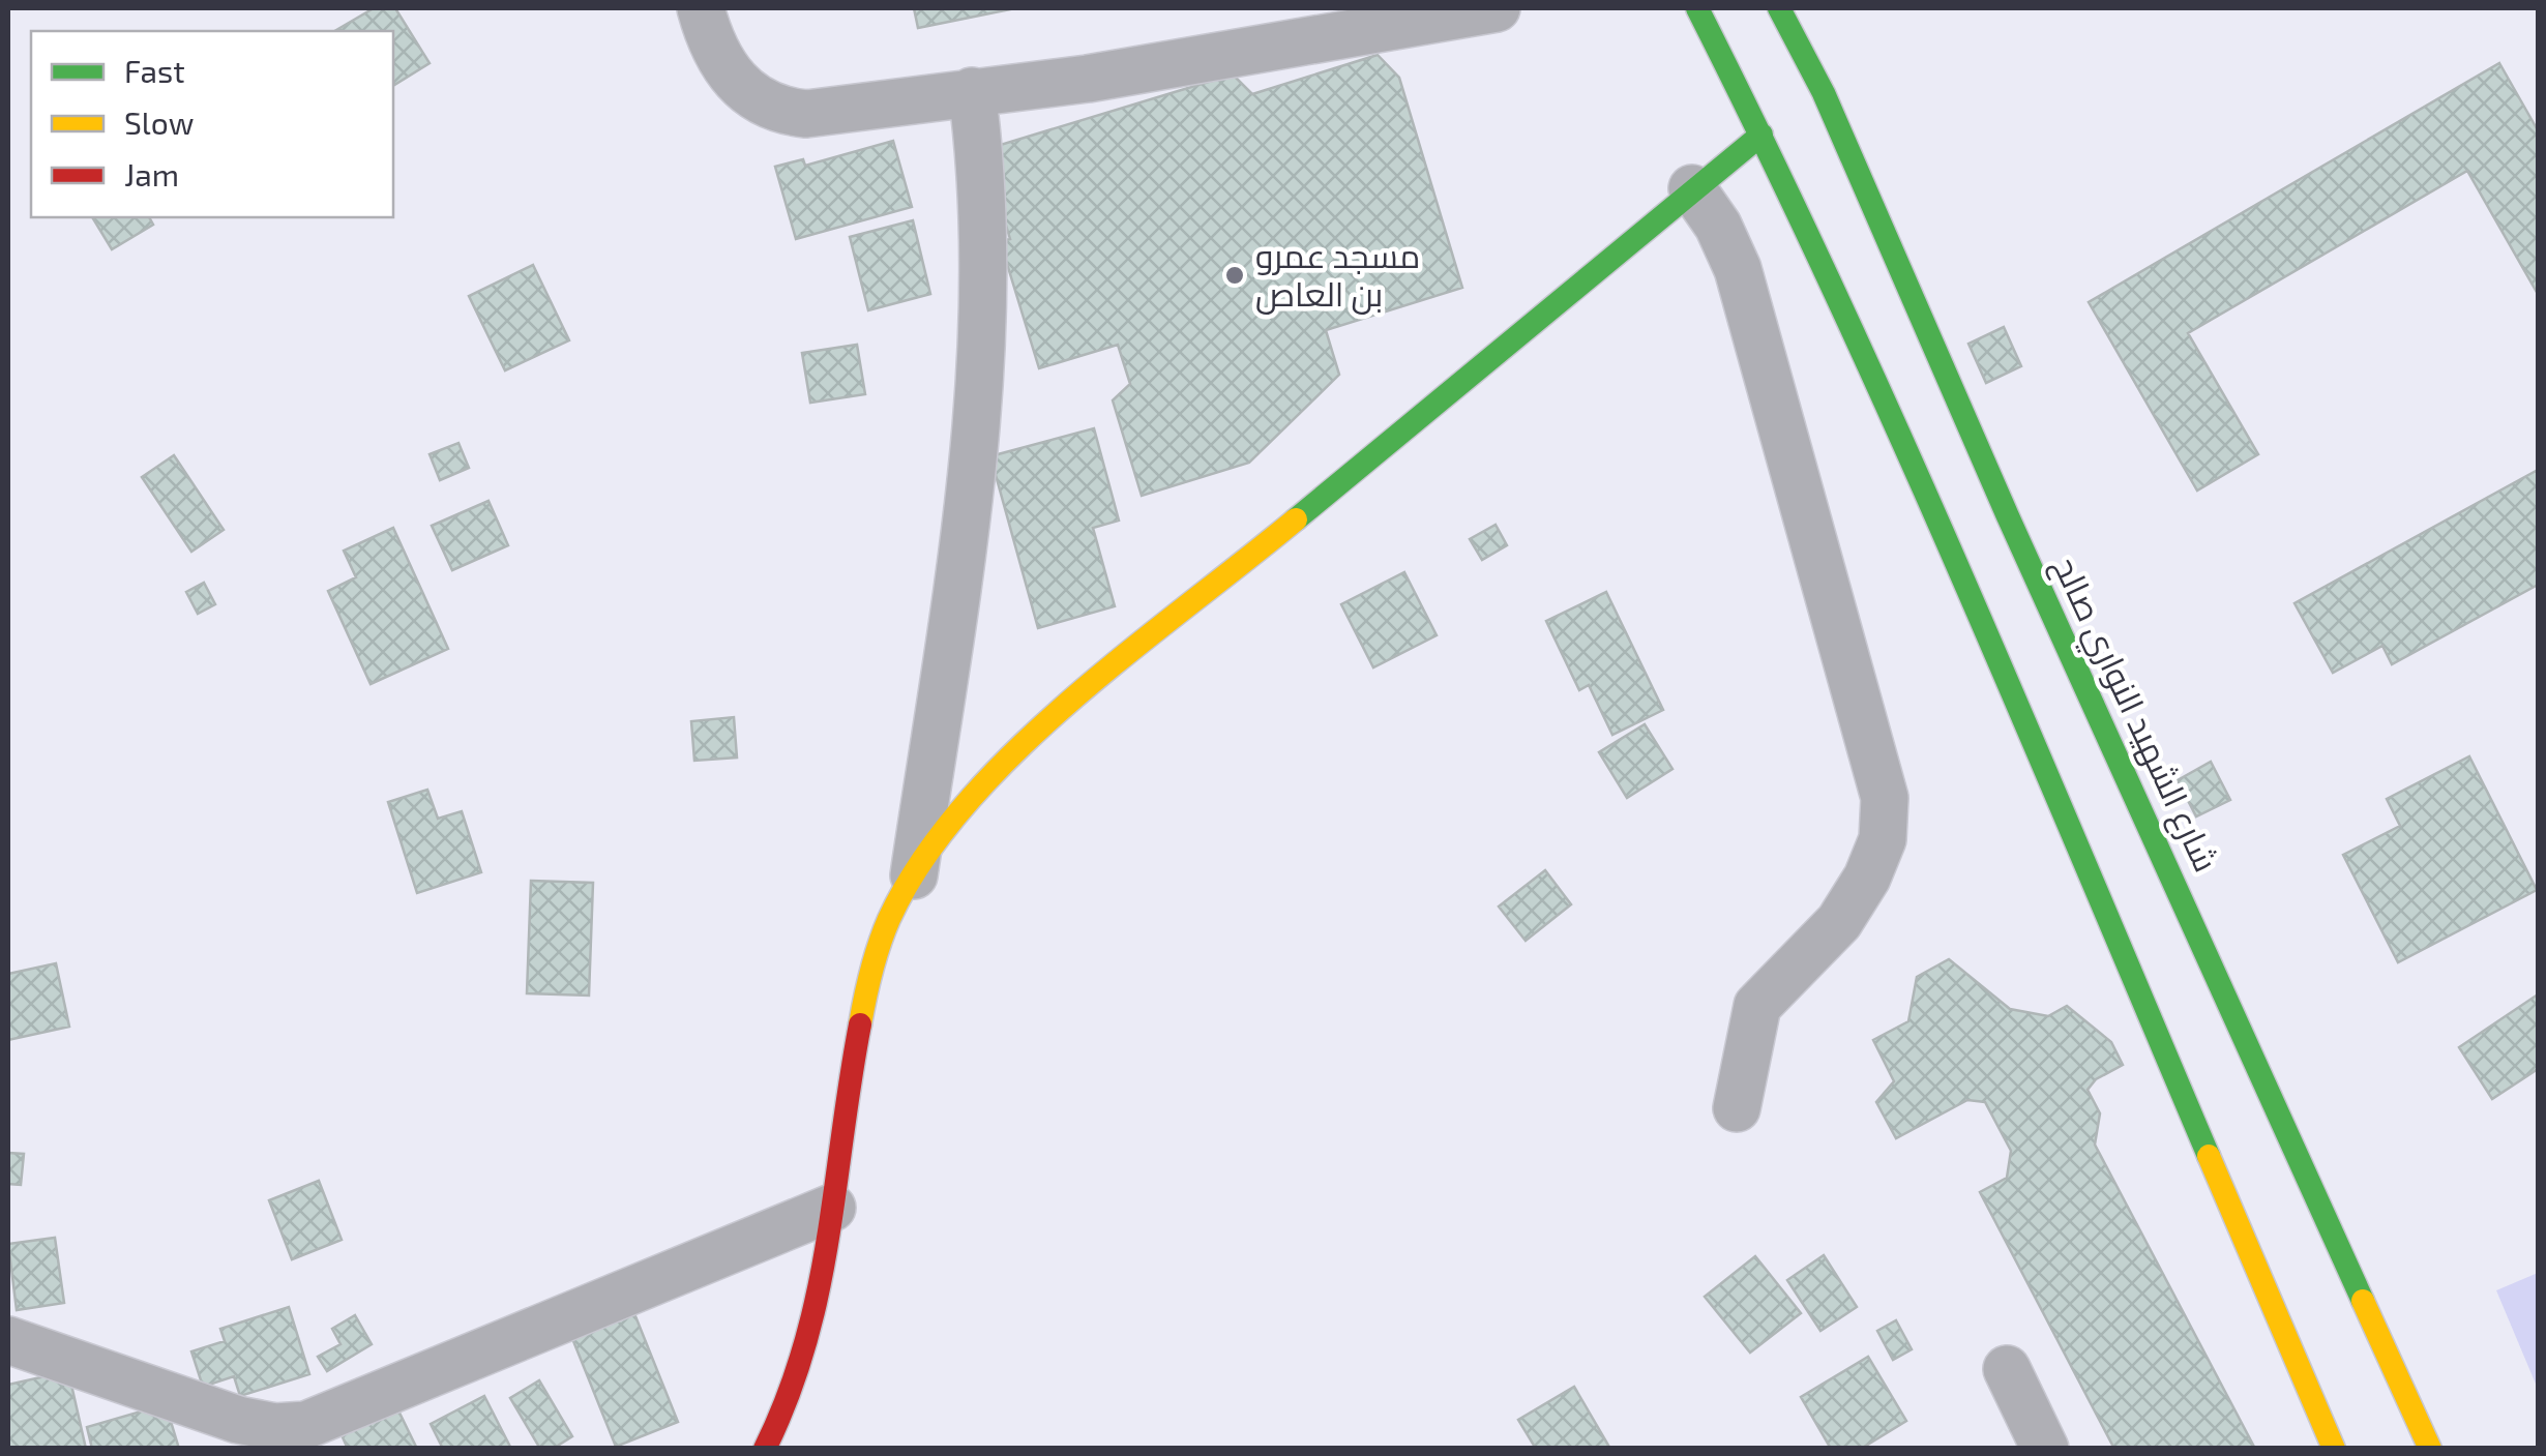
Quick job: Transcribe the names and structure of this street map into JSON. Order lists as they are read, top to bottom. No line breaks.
{"streets":{"street":["شارع الشهيد النواري صالح"]},"places":["مسجد عمرو بن العاص"],"legend":["Fast","Slow","Jam"]}
